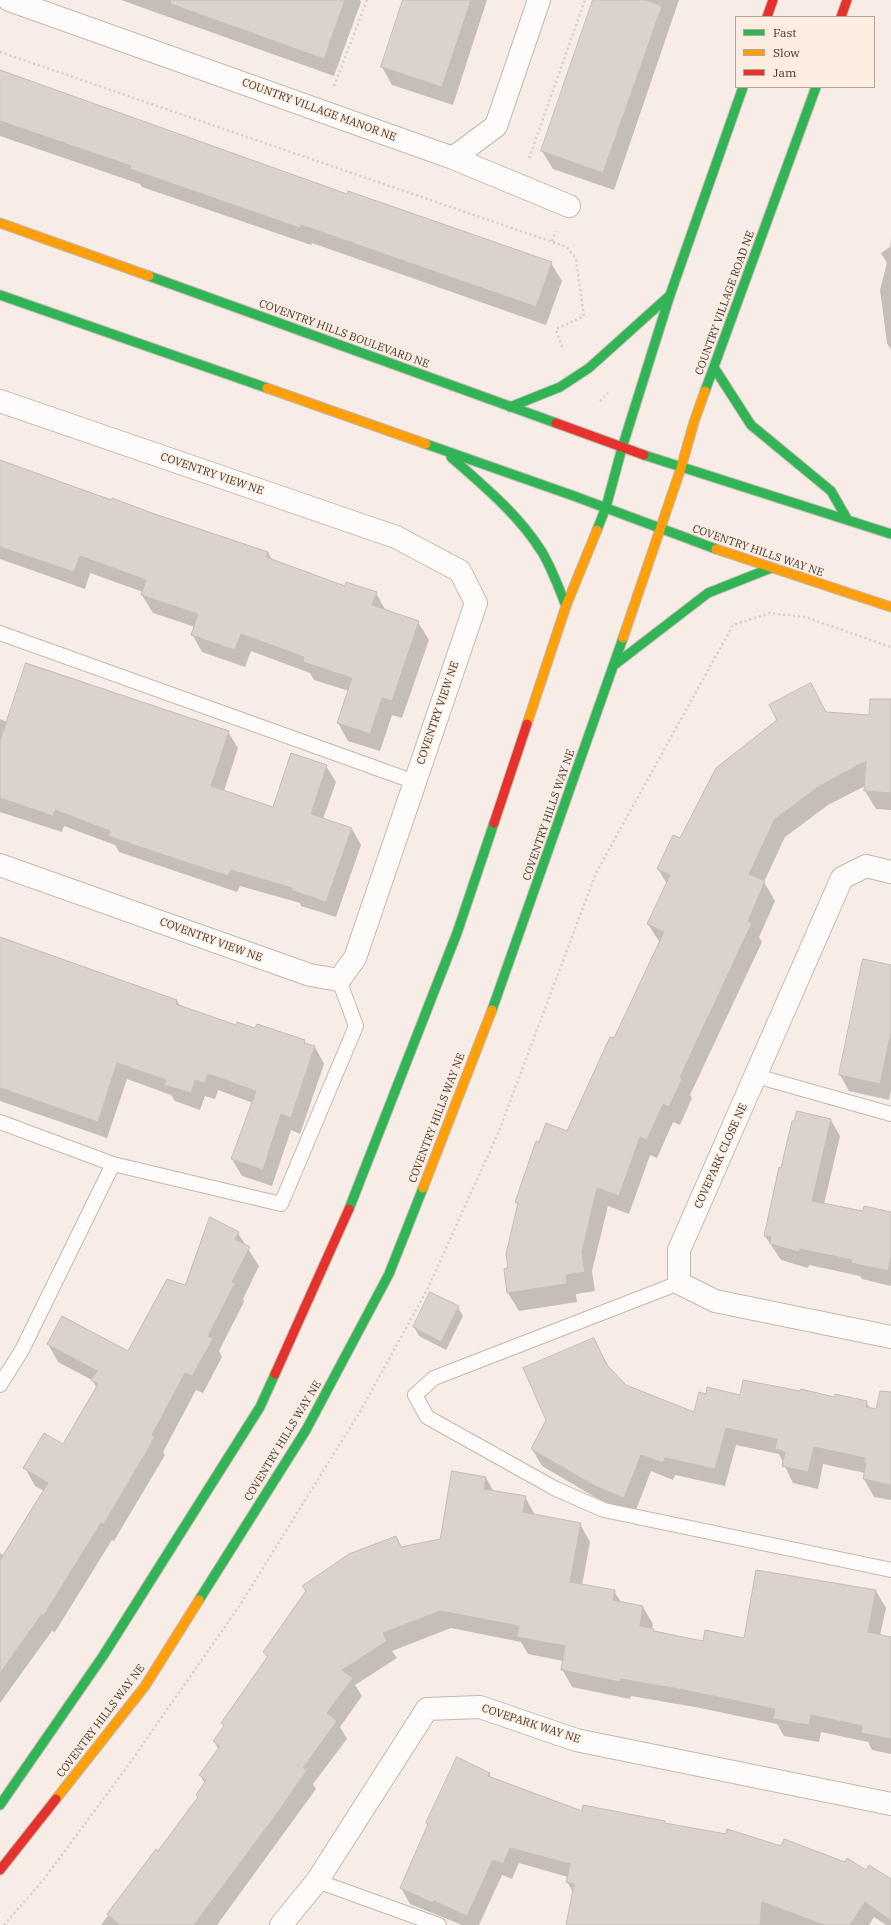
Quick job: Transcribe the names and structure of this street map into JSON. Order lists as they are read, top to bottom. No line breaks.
{"streets":{"street":["COUNTRY VILLAGE MANOR NE","COUNTRY VILLAGE ROAD NE","COVENTRY HILLS BOULEVARD NE","COVENTRY VIEW NE","COVENTRY HILLS WAY NE","COVEPARK CLOSE NE","COVEPARK WAY NE"]},"crossings":[["COUNTRY VILLAGE ROAD NE","COVENTRY HILLS BOULEVARD NE"],["COUNTRY VILLAGE ROAD NE","COVENTRY HILLS WAY NE"]],"legend":["Fast","Slow","Jam"]}
